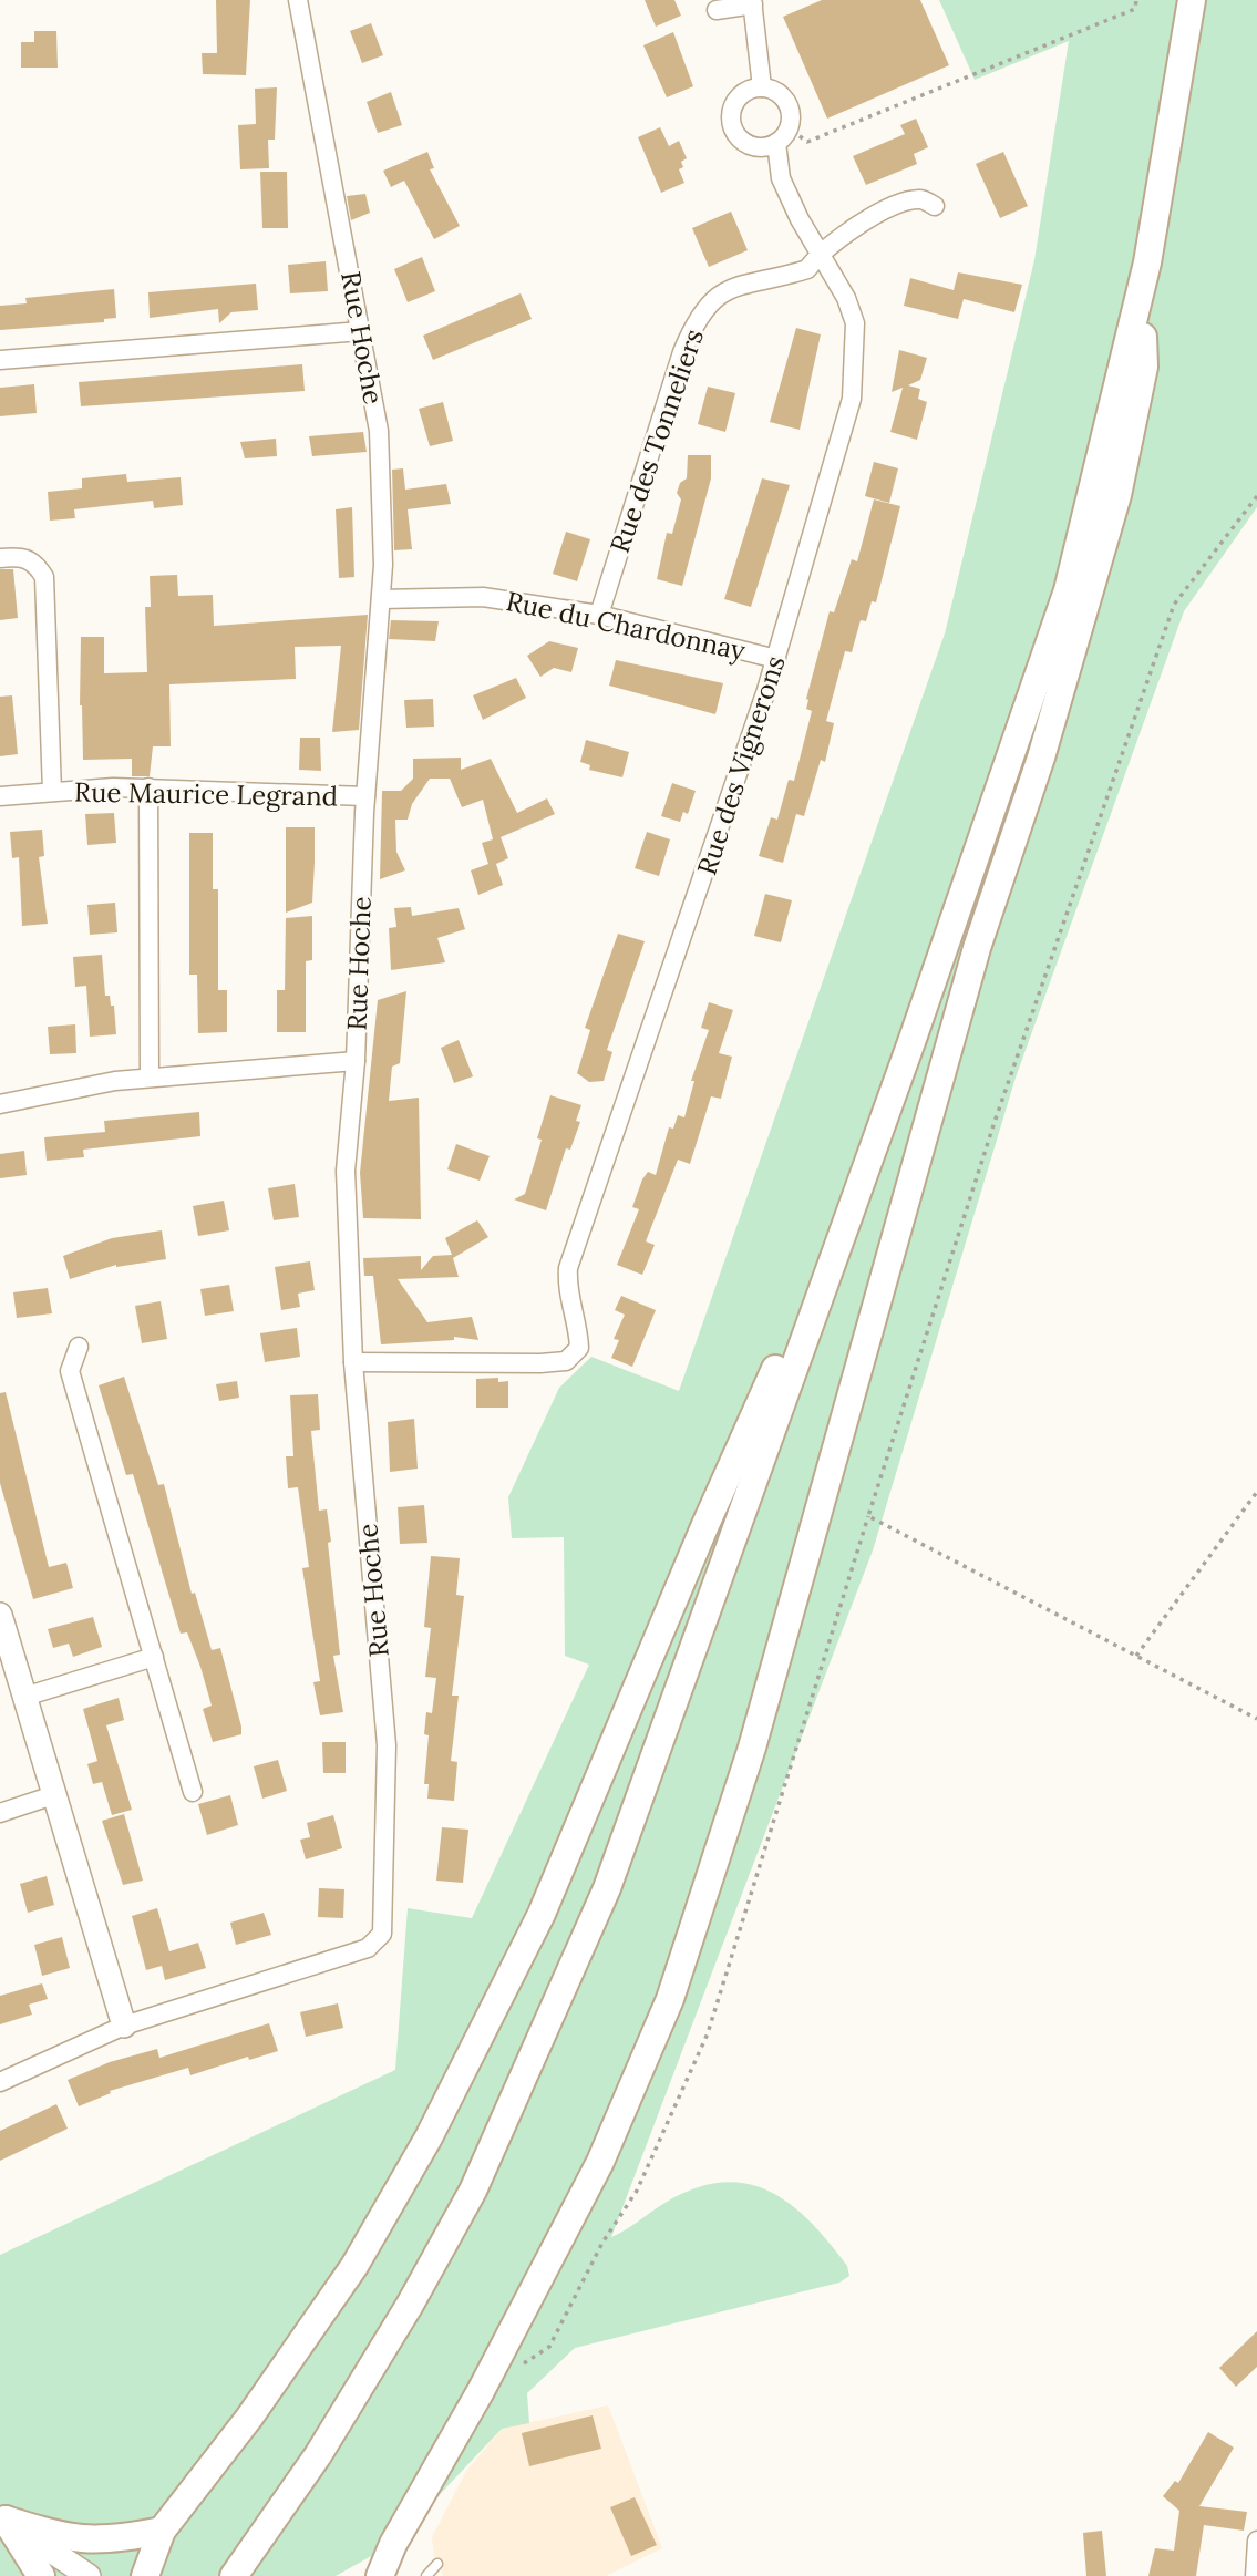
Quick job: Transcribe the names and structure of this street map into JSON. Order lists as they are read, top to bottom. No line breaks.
{"streets":{"street":["Rue Hoche","Rue des Tonneliers","Rue du Chardonnay","Rue des Vignerons","Rue Maurice Legrand"]},"crossings":[["Rue Hoche","Rue du Chardonnay"],["Rue Hoche","Rue des Vignerons"],["Rue Hoche","Rue Maurice Legrand"],["Rue des Tonneliers","Rue du Chardonnay"],["Rue des Tonneliers","Rue des Vignerons"],["Rue du Chardonnay","Rue des Vignerons"]]}
